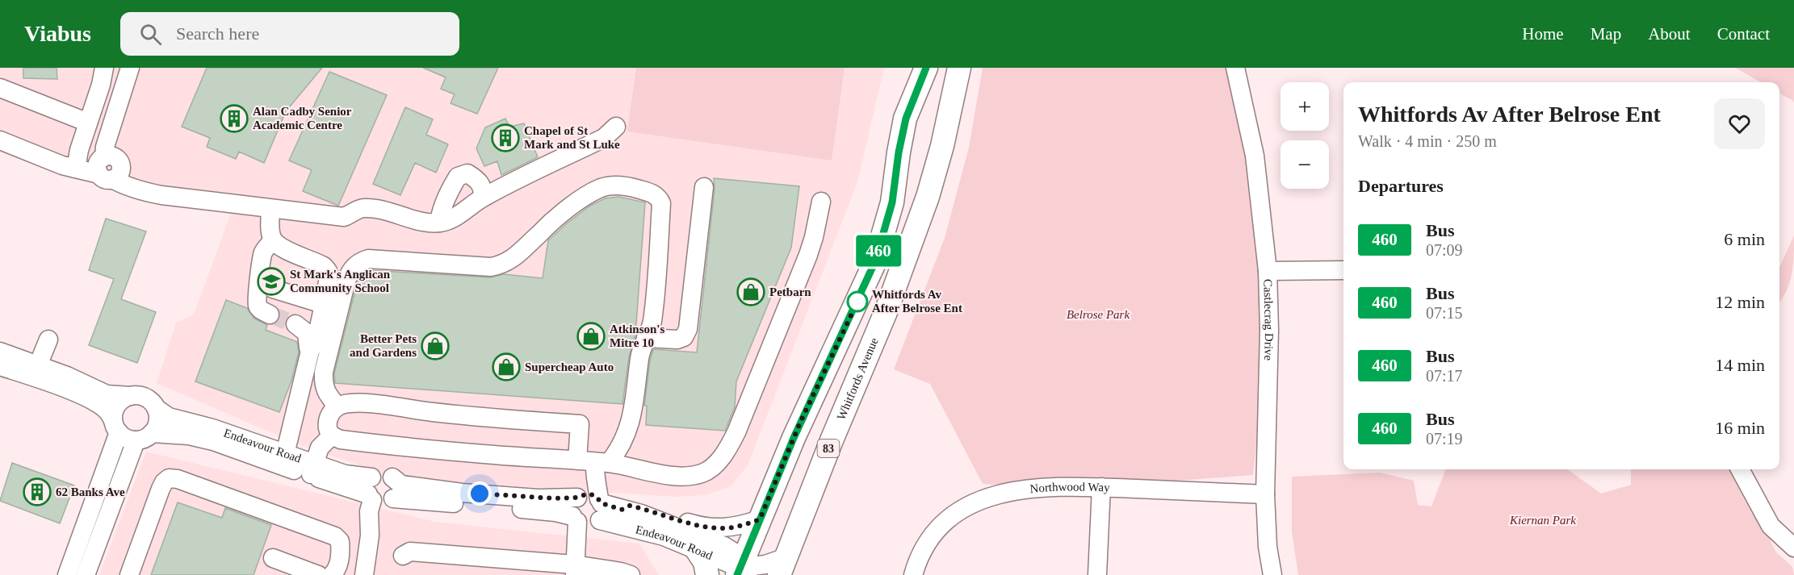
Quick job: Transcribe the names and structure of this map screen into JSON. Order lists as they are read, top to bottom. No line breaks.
{"streets":{"main road":["Whitfords Avenue","83"],"street":["Castlecrag Drive","Endeavour Road","Northwood Way"]},"crossings":[["Castlecrag Drive","Northwood Way"]],"parks":["Belrose Park","Kiernan Park"],"places":{"building":["Alan Cadby Senior Academic Centre","Chapel of St Mark and St Luke","62 Banks Ave"],"school or university":["St Mark's Anglican Community School"],"shop":["Petbarn","Atkinson's Mitre 10","Better Pets and Gardens","Supercheap Auto"],"other":["Whitfords Av After Belrose Ent"]},"lines":["bus line 460"],"page":{"header":"Viabus","search":"Search here","nav":["Home","Map","About","Contact"],"on_map":"460","map_buttons":["+","−"],"heading":[["Whitfords Av After Belrose Ent","Walk · 4 min · 250 m"],"Departures"],"list":[{"mark":"460","name":"Bus","note":"07:09","value":"6 min"},{"mark":"460","name":"Bus","note":"07:15","value":"12 min"},{"mark":"460","name":"Bus","note":"07:17","value":"14 min"},{"mark":"460","name":"Bus","note":"07:19","value":"16 min"}]}}
